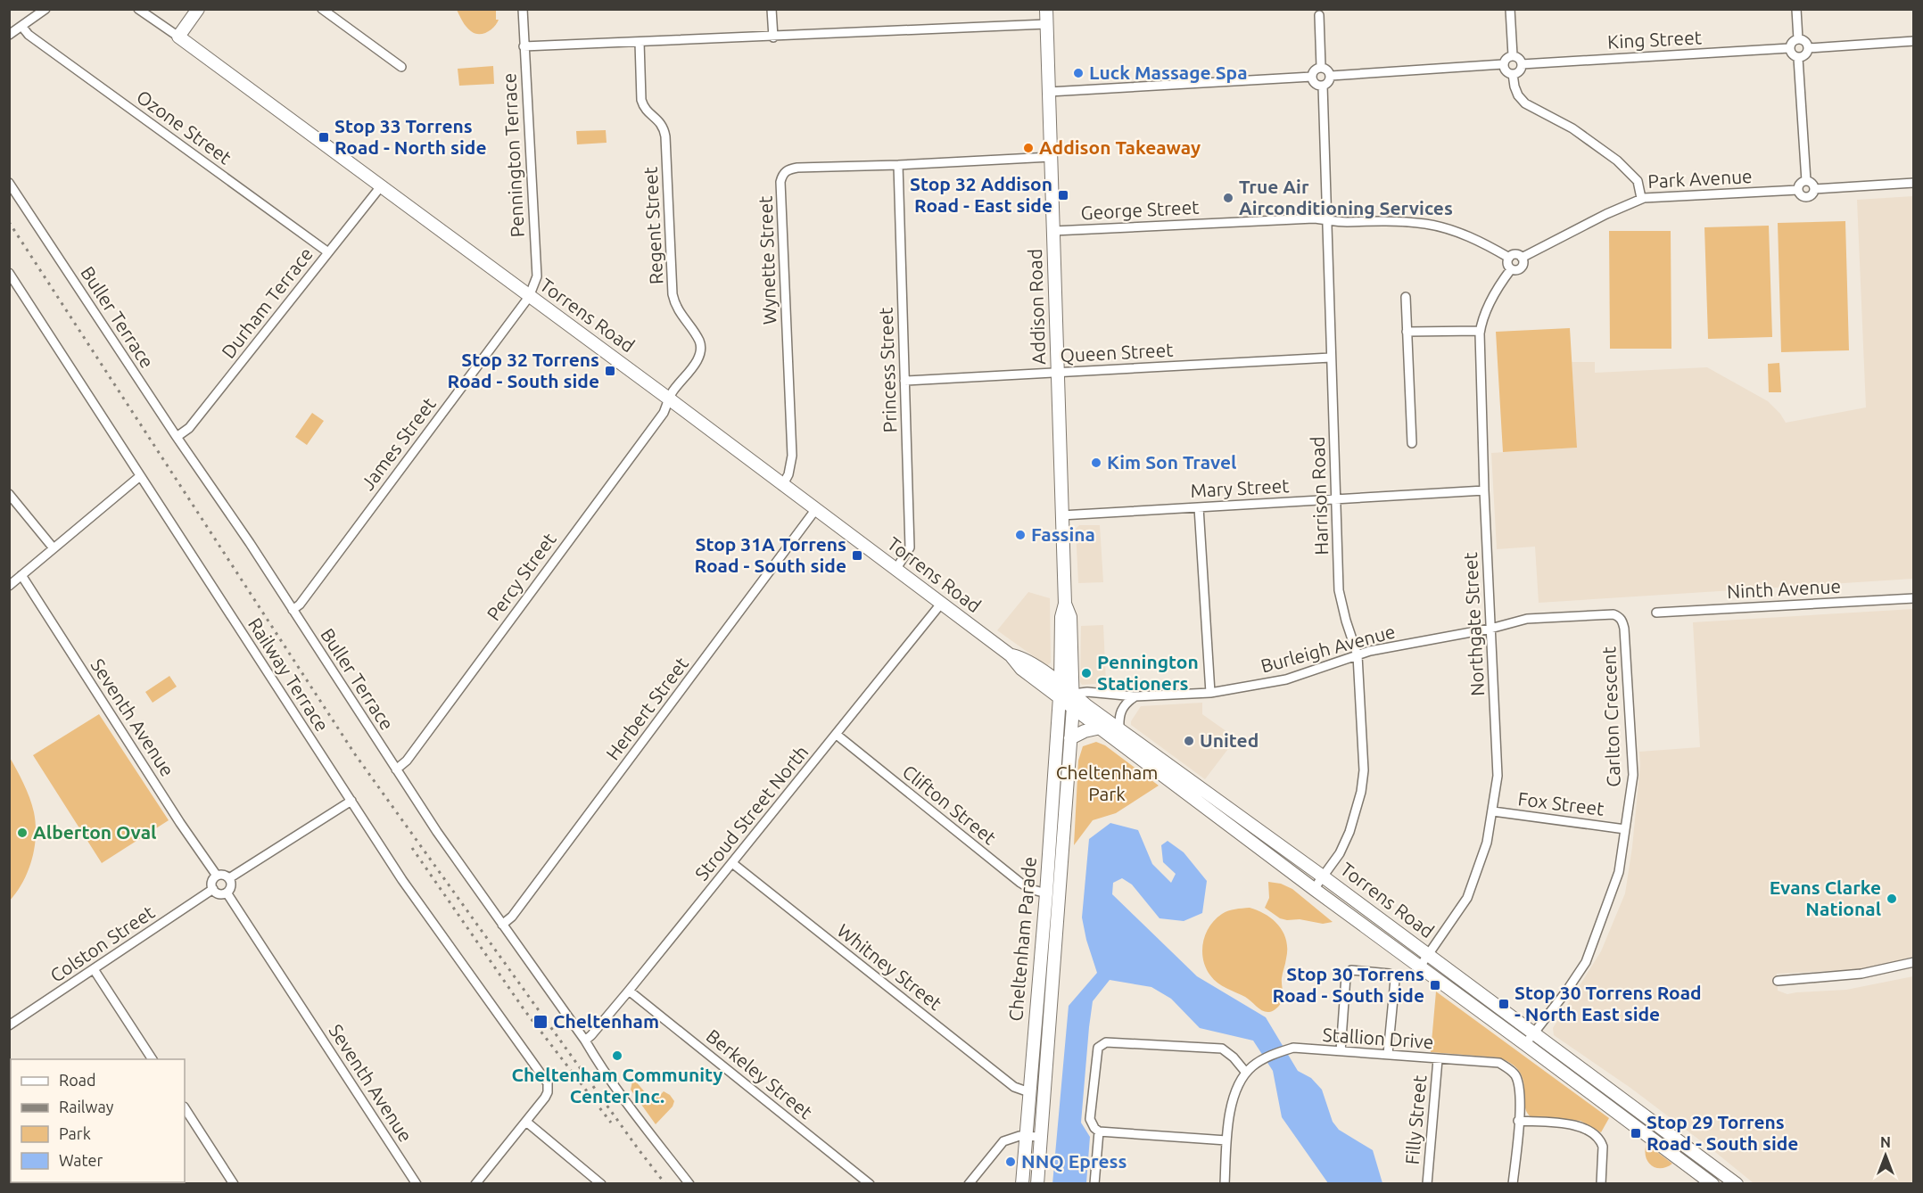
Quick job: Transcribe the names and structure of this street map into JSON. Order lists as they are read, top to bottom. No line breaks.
{"streets":{"main road":["Addison Road","Torrens Road","Cheltenham Parade"],"street":["King Street","Ozone Street","Pennington Terrace","Park Avenue","George Street","Regent Street","Wynette Street","Durham Terrace","Buller Terrace","Queen Street","Princess Street","James Street","Mary Street","Harrison Road","Percy Street","Ninth Avenue","Northgate Street","Burleigh Avenue","Railway Terrace","Herbert Street","Carlton Crescent","Seventh Avenue","Fox Street","Clifton Street","Stroud Street North","Colston Street","Whitney Street","Stallion Drive","Berkeley Street","Filly Street"]},"crossings":[["Ozone Street","Durham Terrace"],["Pennington Terrace","Torrens Road"],["Pennington Terrace","James Street"],["Park Avenue","George Street"],["Park Avenue","Northgate Street"],["George Street","Addison Road"],["George Street","Harrison Road"],["George Street","Northgate Street"],["Regent Street","Torrens Road"],["Regent Street","Percy Street"],["Wynette Street","Addison Road"],["Wynette Street","Torrens Road"],["Wynette Street","Princess Street"],["Durham Terrace","Torrens Road"],["Durham Terrace","Buller Terrace"],["Addison Road","Torrens Road"],["Addison Road","Queen Street"],["Addison Road","Mary Street"],["Addison Road","Burleigh Avenue"],["Addison Road","Cheltenham Parade"],["Torrens Road","Princess Street"],["Torrens Road","James Street"],["Torrens Road","Harrison Road"],["Torrens Road","Percy Street"],["Torrens Road","Northgate Street"],["Torrens Road","Burleigh Avenue"],["Torrens Road","Herbert Street"],["Torrens Road","Carlton Crescent"],["Torrens Road","Stroud Street North"],["Torrens Road","Cheltenham Parade"],["Buller Terrace","James Street"],["Buller Terrace","Percy Street"],["Buller Terrace","Herbert Street"],["Buller Terrace","Stroud Street North"],["Queen Street","Princess Street"],["Queen Street","Harrison Road"],["Mary Street","Harrison Road"],["Mary Street","Northgate Street"],["Harrison Road","Burleigh Avenue"],["Northgate Street","Burleigh Avenue"],["Northgate Street","Fox Street"],["Burleigh Avenue","Carlton Crescent"],["Carlton Crescent","Fox Street"],["Seventh Avenue","Colston Street"],["Clifton Street","Stroud Street North"],["Clifton Street","Cheltenham Parade"],["Stroud Street North","Whitney Street"],["Stroud Street North","Berkeley Street"],["Cheltenham Parade","Whitney Street"],["Stallion Drive","Filly Street"]],"parks":["Cheltenham Park"],"places":{"other":["Luck Massage Spa","Addison Takeaway","True Air Airconditioning Services","Kim Son Travel","Fassina","Pennington Stationers","United","Alberton Oval","Evans Clarke National","Cheltenham Community Center Inc.","NNQ Epress"],"transit":["Stop 33 Torrens Road - North side","Stop 32 Addison Road - East side","Stop 32 Torrens Road - South side","Stop 31A Torrens Road - South side","Stop 30 Torrens Road - South side","Stop 30 Torrens Road - North East side","Cheltenham","Stop 29 Torrens Road - South side"]},"legend":["Road","Railway","Park","Water"],"north":"top"}
